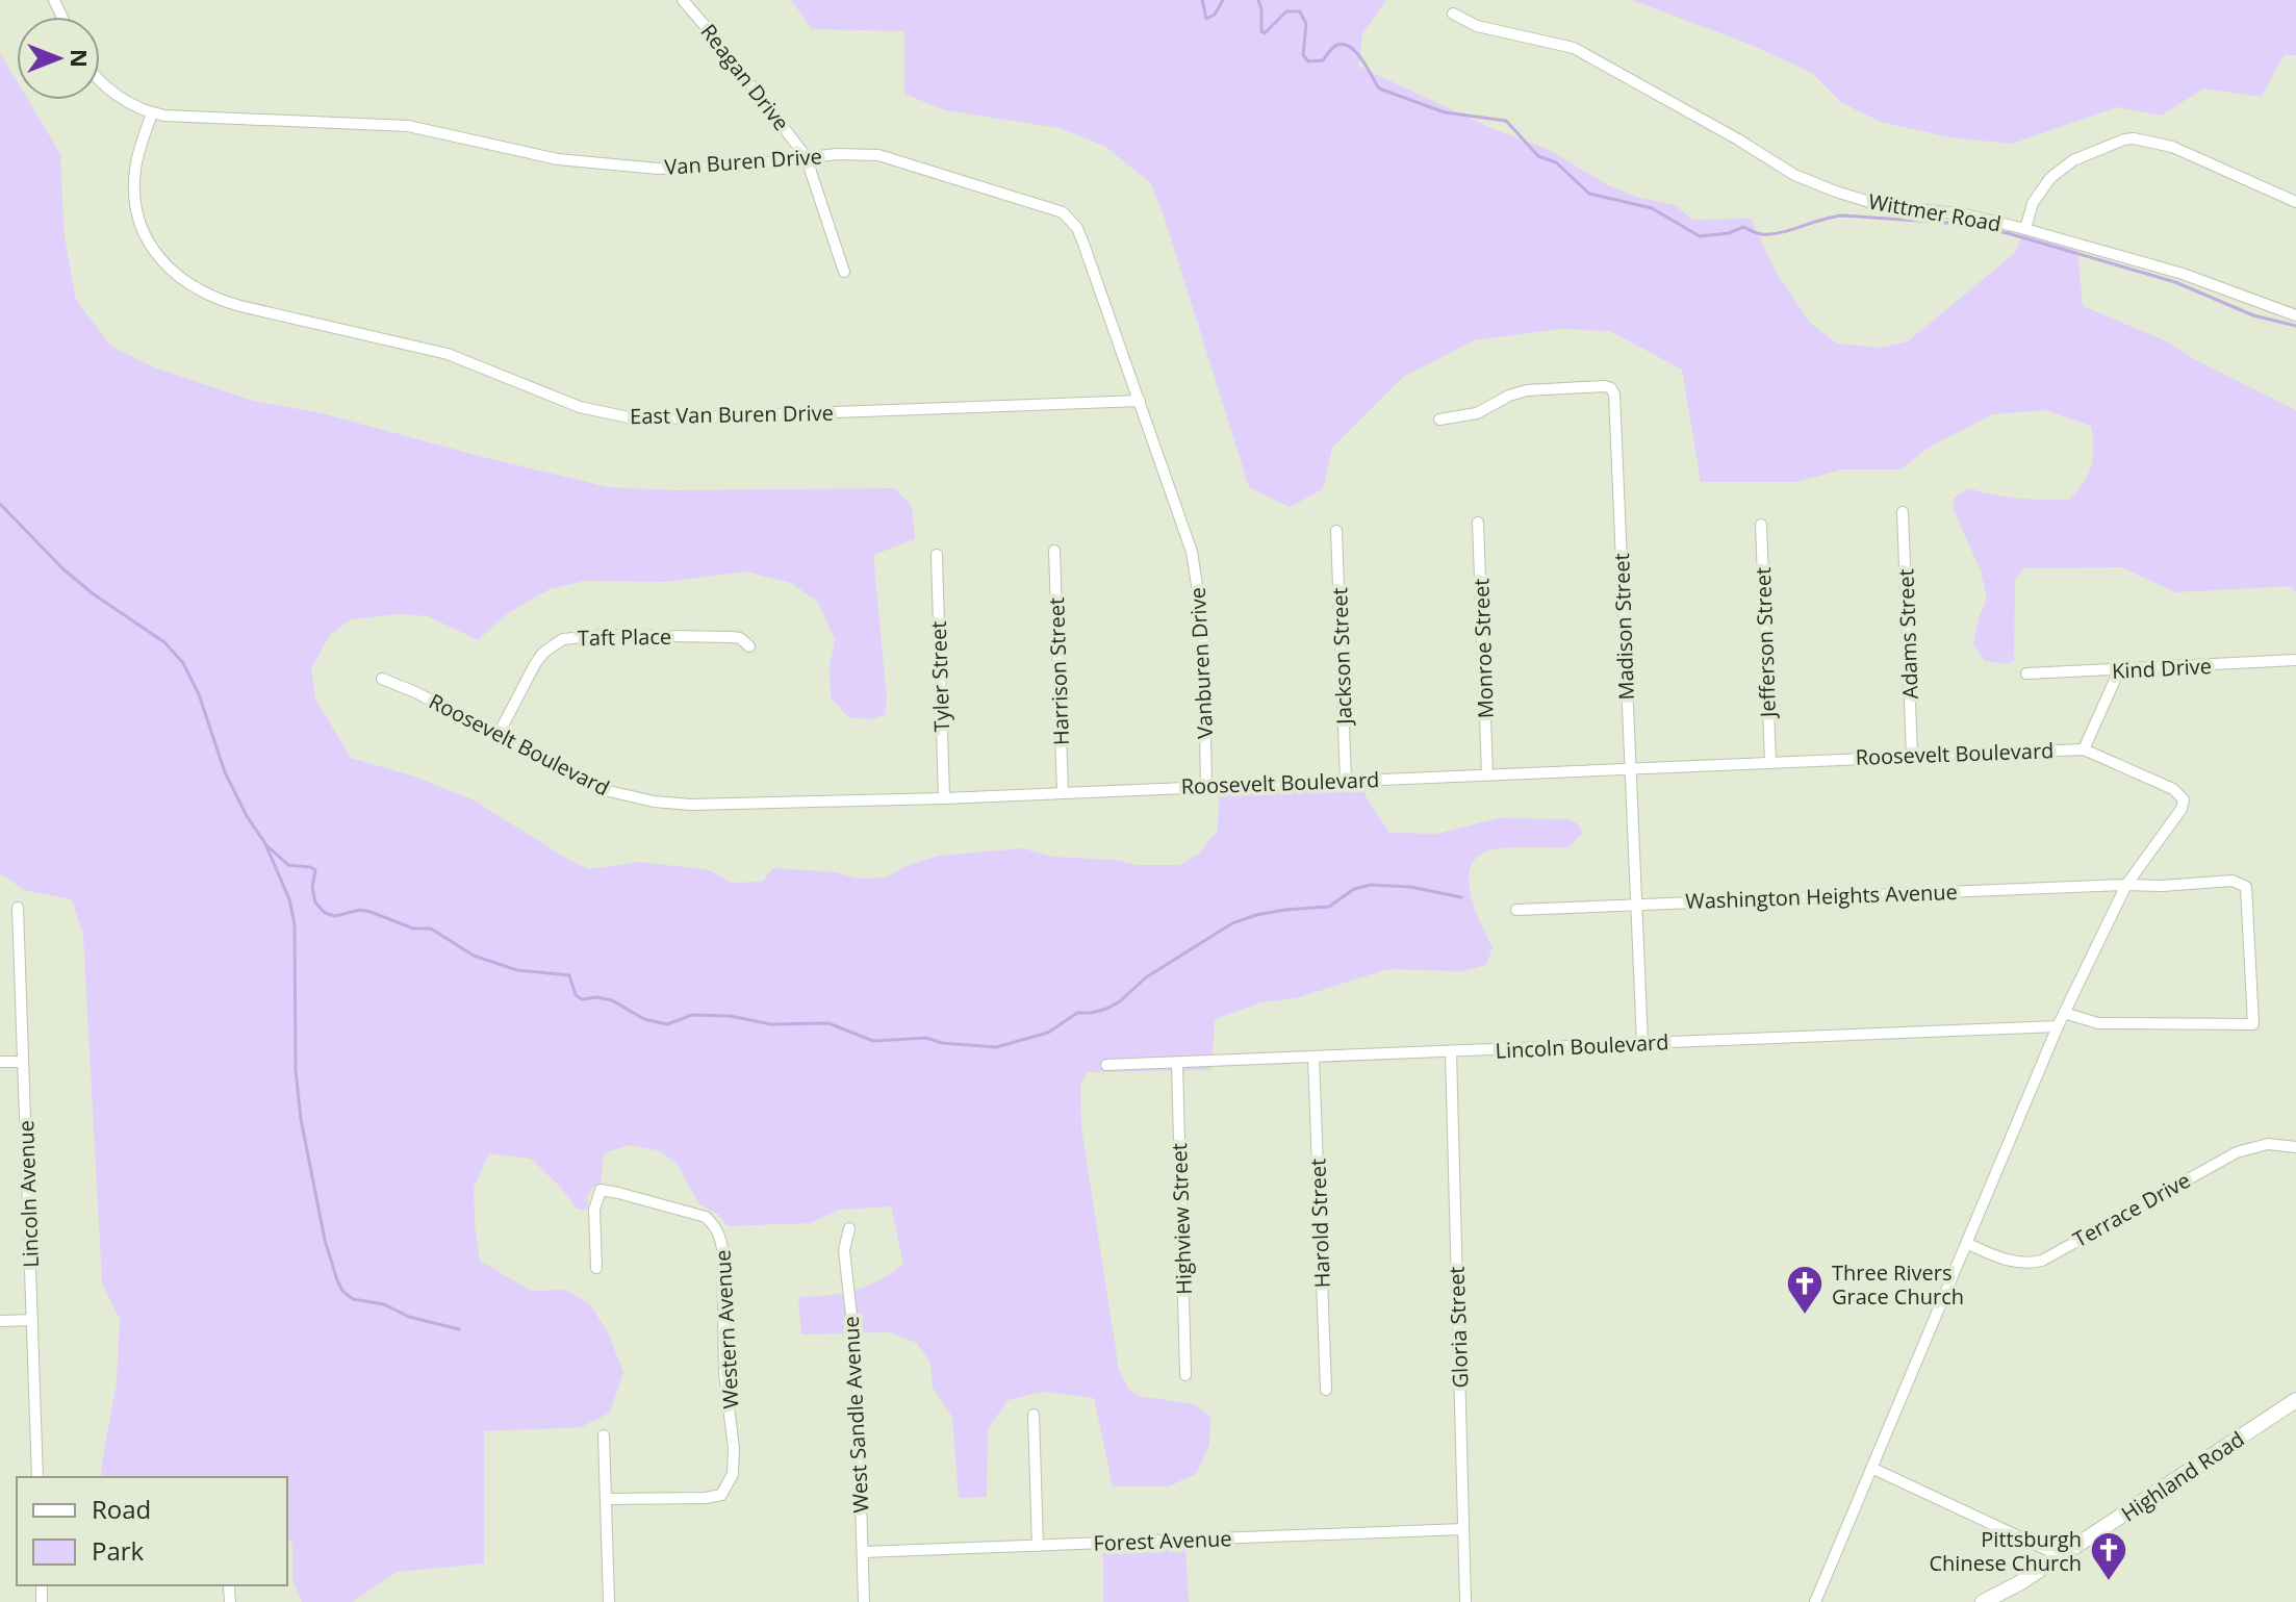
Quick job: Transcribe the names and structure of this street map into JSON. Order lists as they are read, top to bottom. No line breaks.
{"streets":{"street":["Reagan Drive","Van Buren Drive","Wittmer Road","East Van Buren Drive","Madison Street","Adams Street","Taft Place","Jefferson Street","Monroe Street","Jackson Street","Vanburen Drive","Kind Drive","Harrison Street","Tyler Street","Roosevelt Boulevard","Washington Heights Avenue","Lincoln Boulevard","Lincoln Avenue","Terrace Drive","Highview Street","Harold Street","Gloria Street","Western Avenue","West Sandle Avenue","Highland Road","Forest Avenue"]},"crossings":[["Reagan Drive","Van Buren Drive"],["Van Buren Drive","East Van Buren Drive"],["Van Buren Drive","Vanburen Drive"],["East Van Buren Drive","Vanburen Drive"],["Madison Street","Roosevelt Boulevard"],["Madison Street","Washington Heights Avenue"],["Madison Street","Lincoln Boulevard"],["Adams Street","Roosevelt Boulevard"],["Taft Place","Roosevelt Boulevard"],["Jefferson Street","Roosevelt Boulevard"],["Monroe Street","Roosevelt Boulevard"],["Jackson Street","Roosevelt Boulevard"],["Vanburen Drive","Roosevelt Boulevard"],["Harrison Street","Roosevelt Boulevard"],["Tyler Street","Roosevelt Boulevard"],["Roosevelt Boulevard","Washington Heights Avenue"],["Lincoln Boulevard","Highview Street"],["Lincoln Boulevard","Harold Street"],["Lincoln Boulevard","Gloria Street"],["Gloria Street","Forest Avenue"],["West Sandle Avenue","Forest Avenue"]],"places":{"church":["Three Rivers Grace Church","Pittsburgh Chinese Church"]},"legend":["Road","Park"],"north":"right"}
